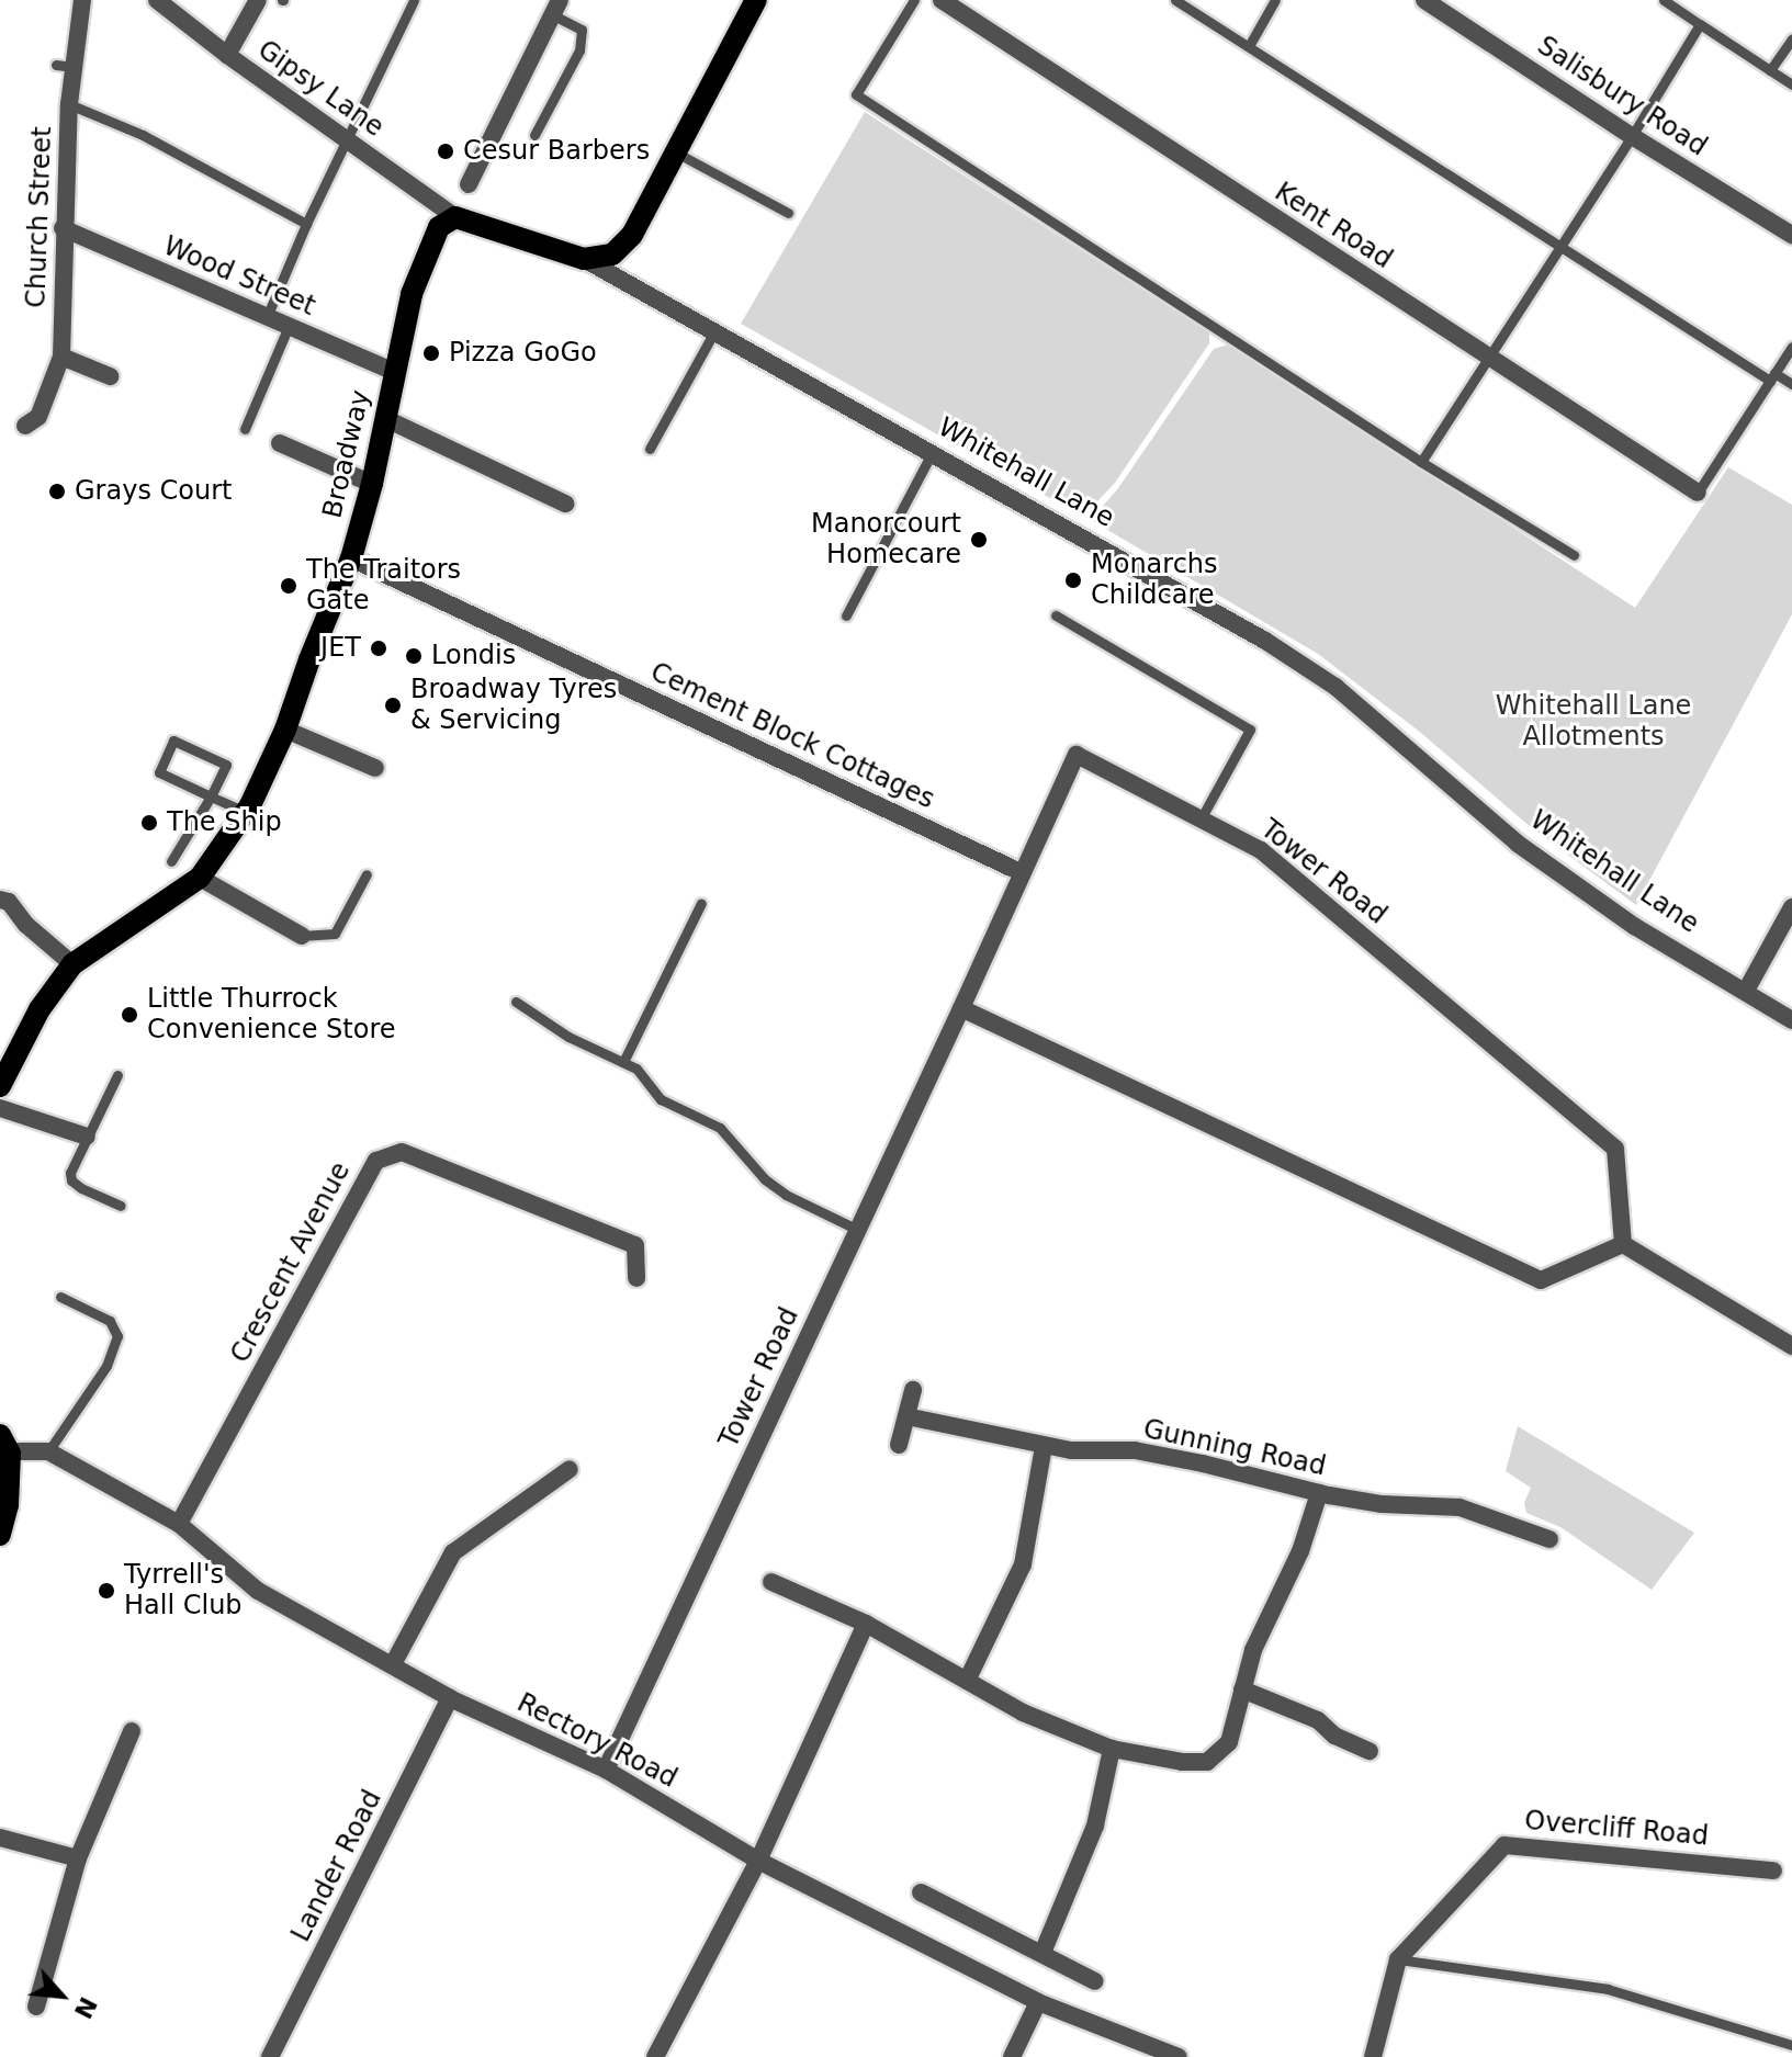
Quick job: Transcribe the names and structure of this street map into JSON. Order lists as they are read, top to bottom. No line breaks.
{"streets":{"main road":["Broadway","Whitehall Lane"],"street":["Gipsy Lane","Salisbury Road","Church Street","Kent Road","Wood Street","Cement Block Cottages","Tower Road","Crescent Avenue","Gunning Road","Rectory Road","Overcliff Road","Lander Road"]},"crossings":[["Gipsy Lane","Broadway"],["Gipsy Lane","Whitehall Lane"],["Church Street","Wood Street"],["Wood Street","Broadway"],["Broadway","Whitehall Lane"],["Broadway","Cement Block Cottages"],["Cement Block Cottages","Tower Road"],["Tower Road","Rectory Road"],["Crescent Avenue","Rectory Road"],["Rectory Road","Lander Road"]],"parks":["Whitehall Lane Allotments"],"places":["Cesur Barbers","Pizza GoGo","Grays Court","Manorcourt Homecare","Monarchs Childcare","The Traitors Gate","JET","Londis","Broadway Tyres & Servicing","The Ship","Little Thurrock Convenience Store","Tyrrell's Hall Club"],"north":"bottom right"}
